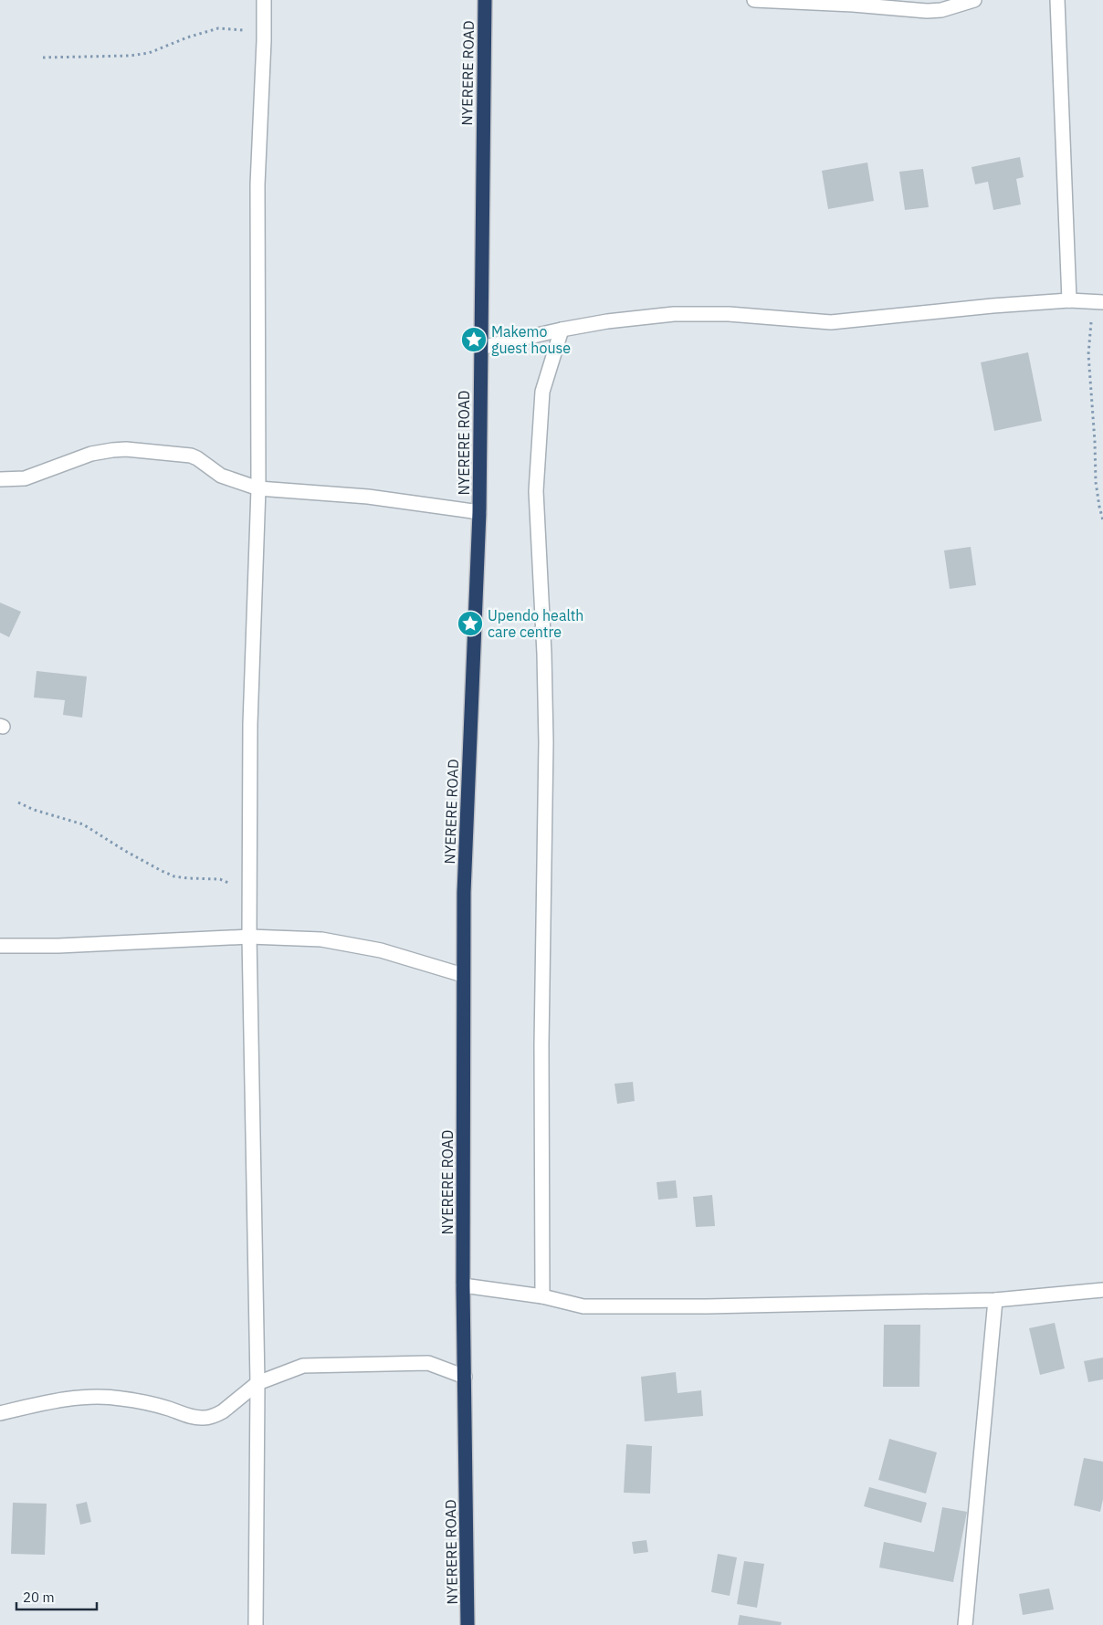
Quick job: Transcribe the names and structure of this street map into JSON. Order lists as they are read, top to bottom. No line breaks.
{"streets":{"highway":["NYERERE ROAD"]},"places":{"place":["Makemo guest house","Upendo health care centre"]},"scale_bar":"20 m"}
